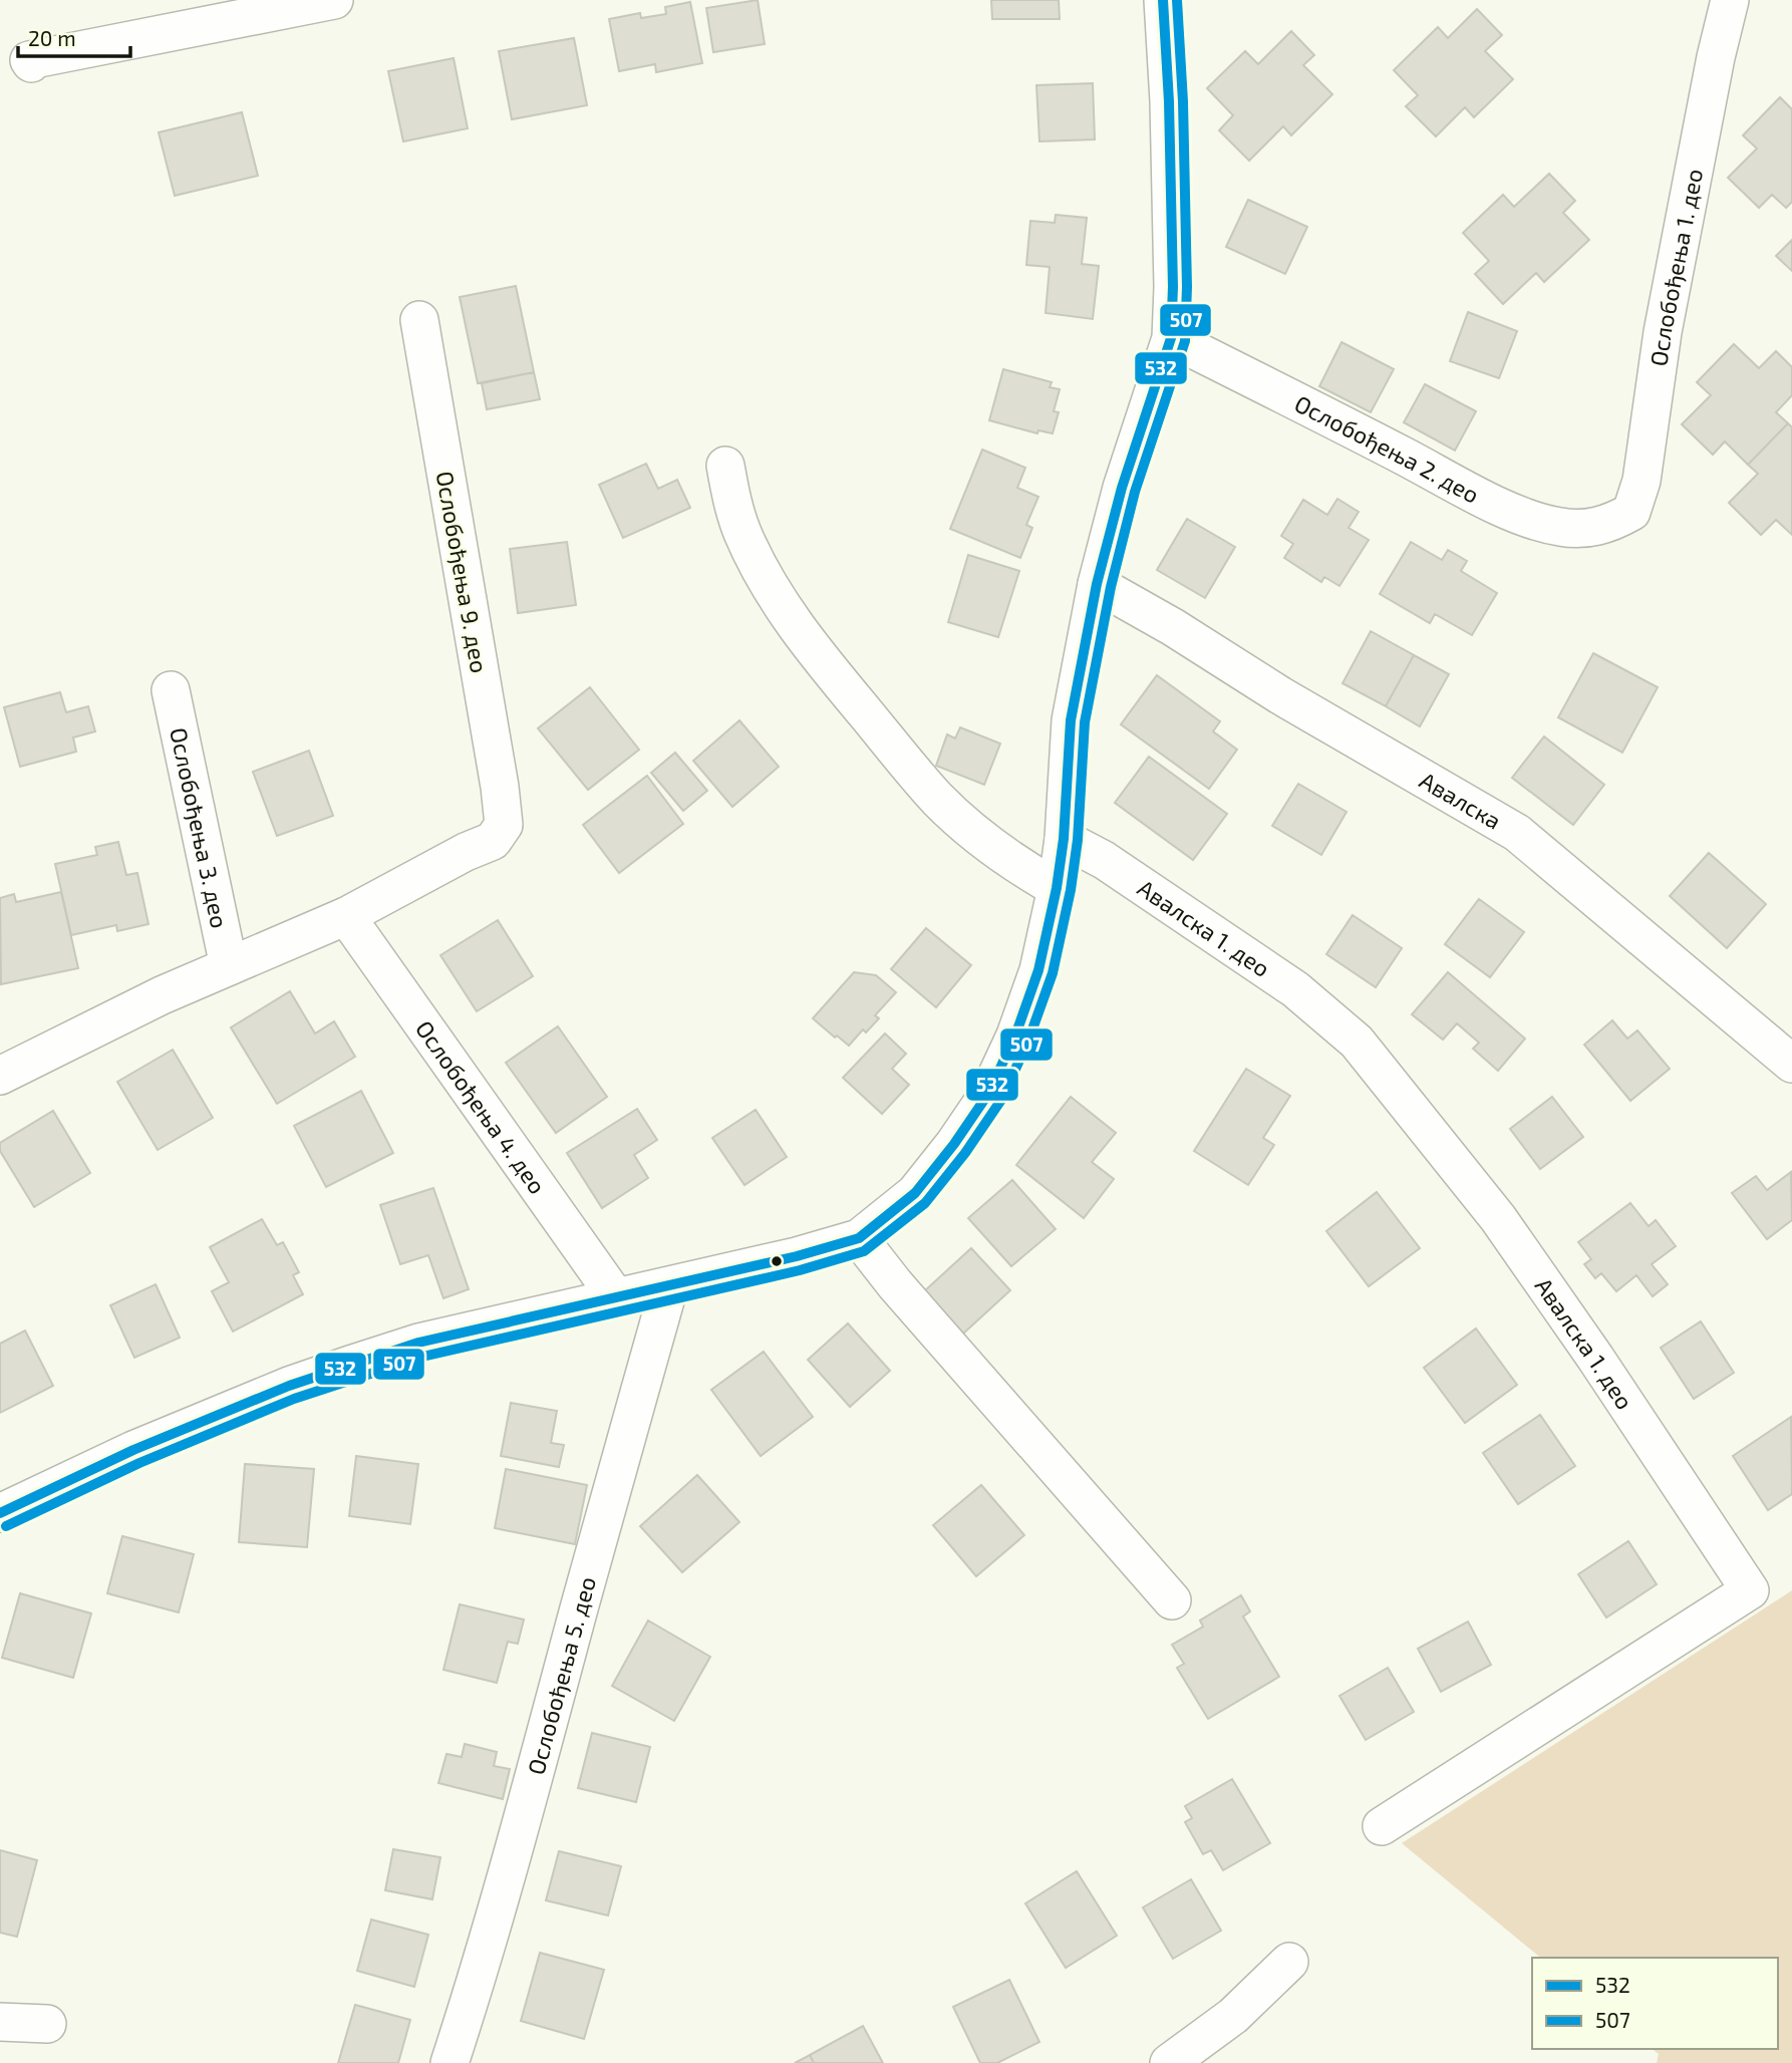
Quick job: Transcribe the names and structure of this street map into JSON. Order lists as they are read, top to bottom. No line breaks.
{"streets":{"street":["Ослобођења 1. део","Ослобођења 2. део","Ослобођења 9. део","Авалска","Ослобођења 3. део","Авалска 1. део","Ослобођења 4. део","Ослобођења 5. део"]},"crossings":[["Ослобођења 1. део","Ослобођења 2. део"],["Ослобођења 9. део","Ослобођења 4. део"]],"lines":["transit line 532","transit line 507"],"legend":["532","507"],"scale_bar":"20 m"}
